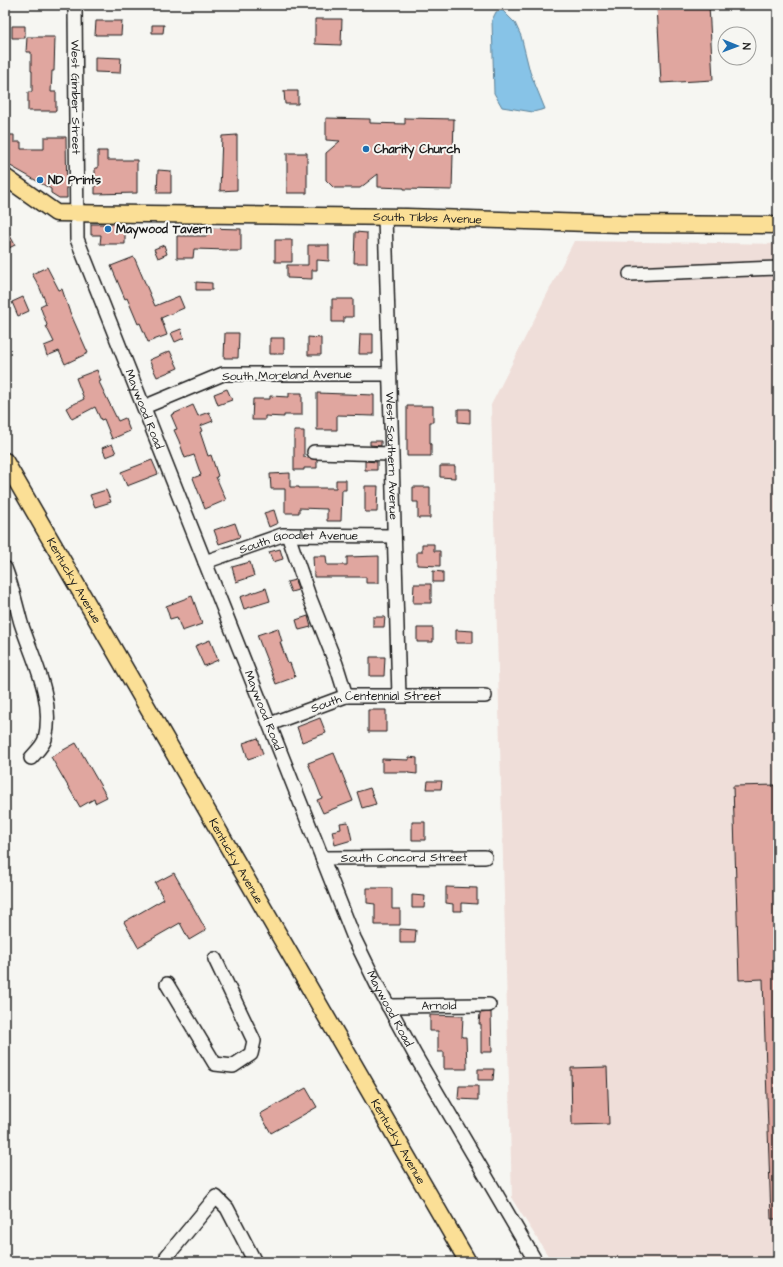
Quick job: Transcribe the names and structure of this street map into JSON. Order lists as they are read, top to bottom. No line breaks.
{"streets":{"main road":["South Tibbs Avenue","Kentucky Avenue"],"street":["West Gimber Street","South Moreland Avenue","Maywood Road","West Southern Avenue","South Goodlet Avenue","South Centennial Street","South Concord Street","Arnold"]},"crossings":[["West Gimber Street","South Tibbs Avenue"],["West Gimber Street","Maywood Road"],["South Tibbs Avenue","Maywood Road"],["South Tibbs Avenue","West Southern Avenue"],["South Moreland Avenue","Maywood Road"],["South Moreland Avenue","West Southern Avenue"],["Maywood Road","South Goodlet Avenue"],["Maywood Road","South Centennial Street"],["Maywood Road","South Concord Street"],["Maywood Road","Arnold"],["West Southern Avenue","South Goodlet Avenue"],["West Southern Avenue","South Centennial Street"]],"places":["Charity Church","ND Prints","Maywood Tavern"],"north":"right"}
